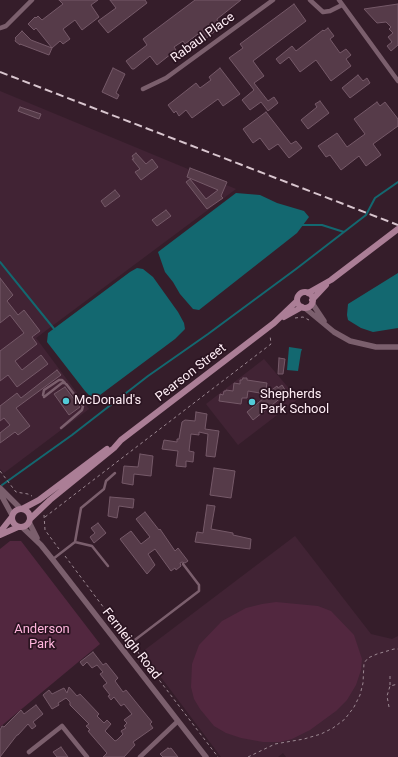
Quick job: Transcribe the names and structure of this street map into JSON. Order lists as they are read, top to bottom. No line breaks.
{"streets":{"main road":["Pearson Street"],"street":["Rabaul Place","Fernleigh Road"]},"crossings":[["Pearson Street","Fernleigh Road"]],"parks":["Anderson Park"],"places":["McDonald's","Shepherds Park School"]}
